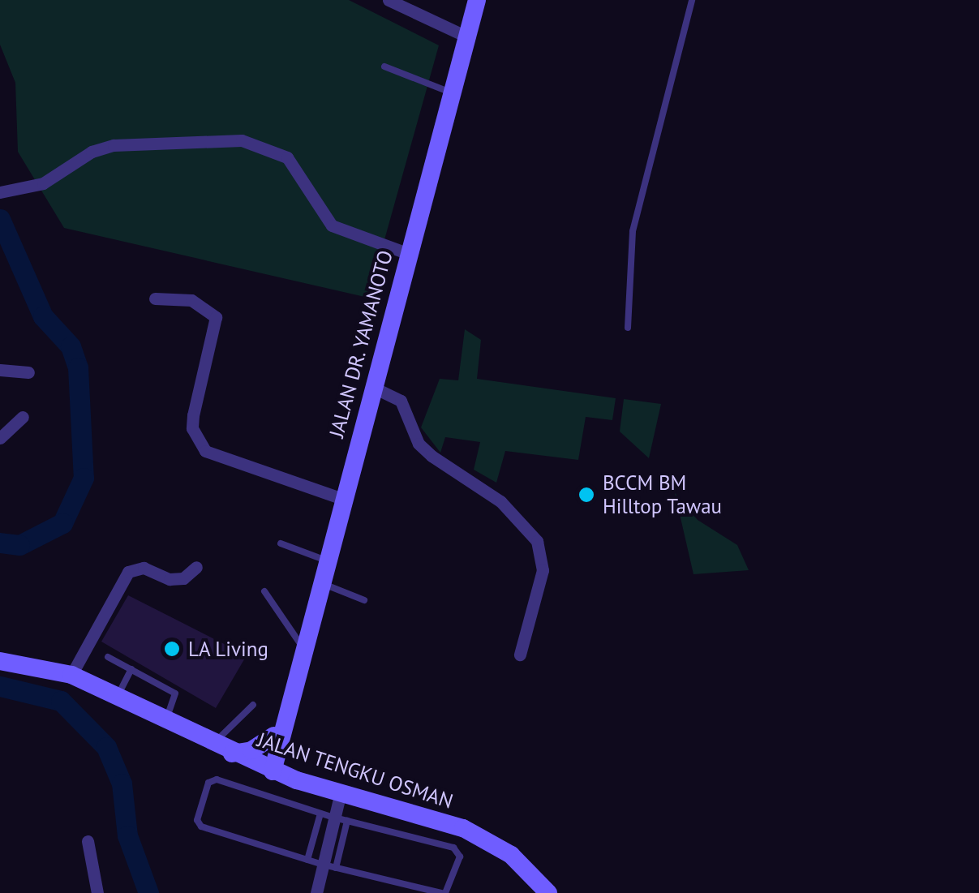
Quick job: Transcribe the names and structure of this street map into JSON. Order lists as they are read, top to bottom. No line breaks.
{"streets":{"street":["JALAN DR. YAMANOTO","JALAN TENGKU OSMAN"]},"crossings":[["JALAN DR. YAMANOTO","JALAN TENGKU OSMAN"]],"places":["BCCM BM Hilltop Tawau","LA Living"]}
